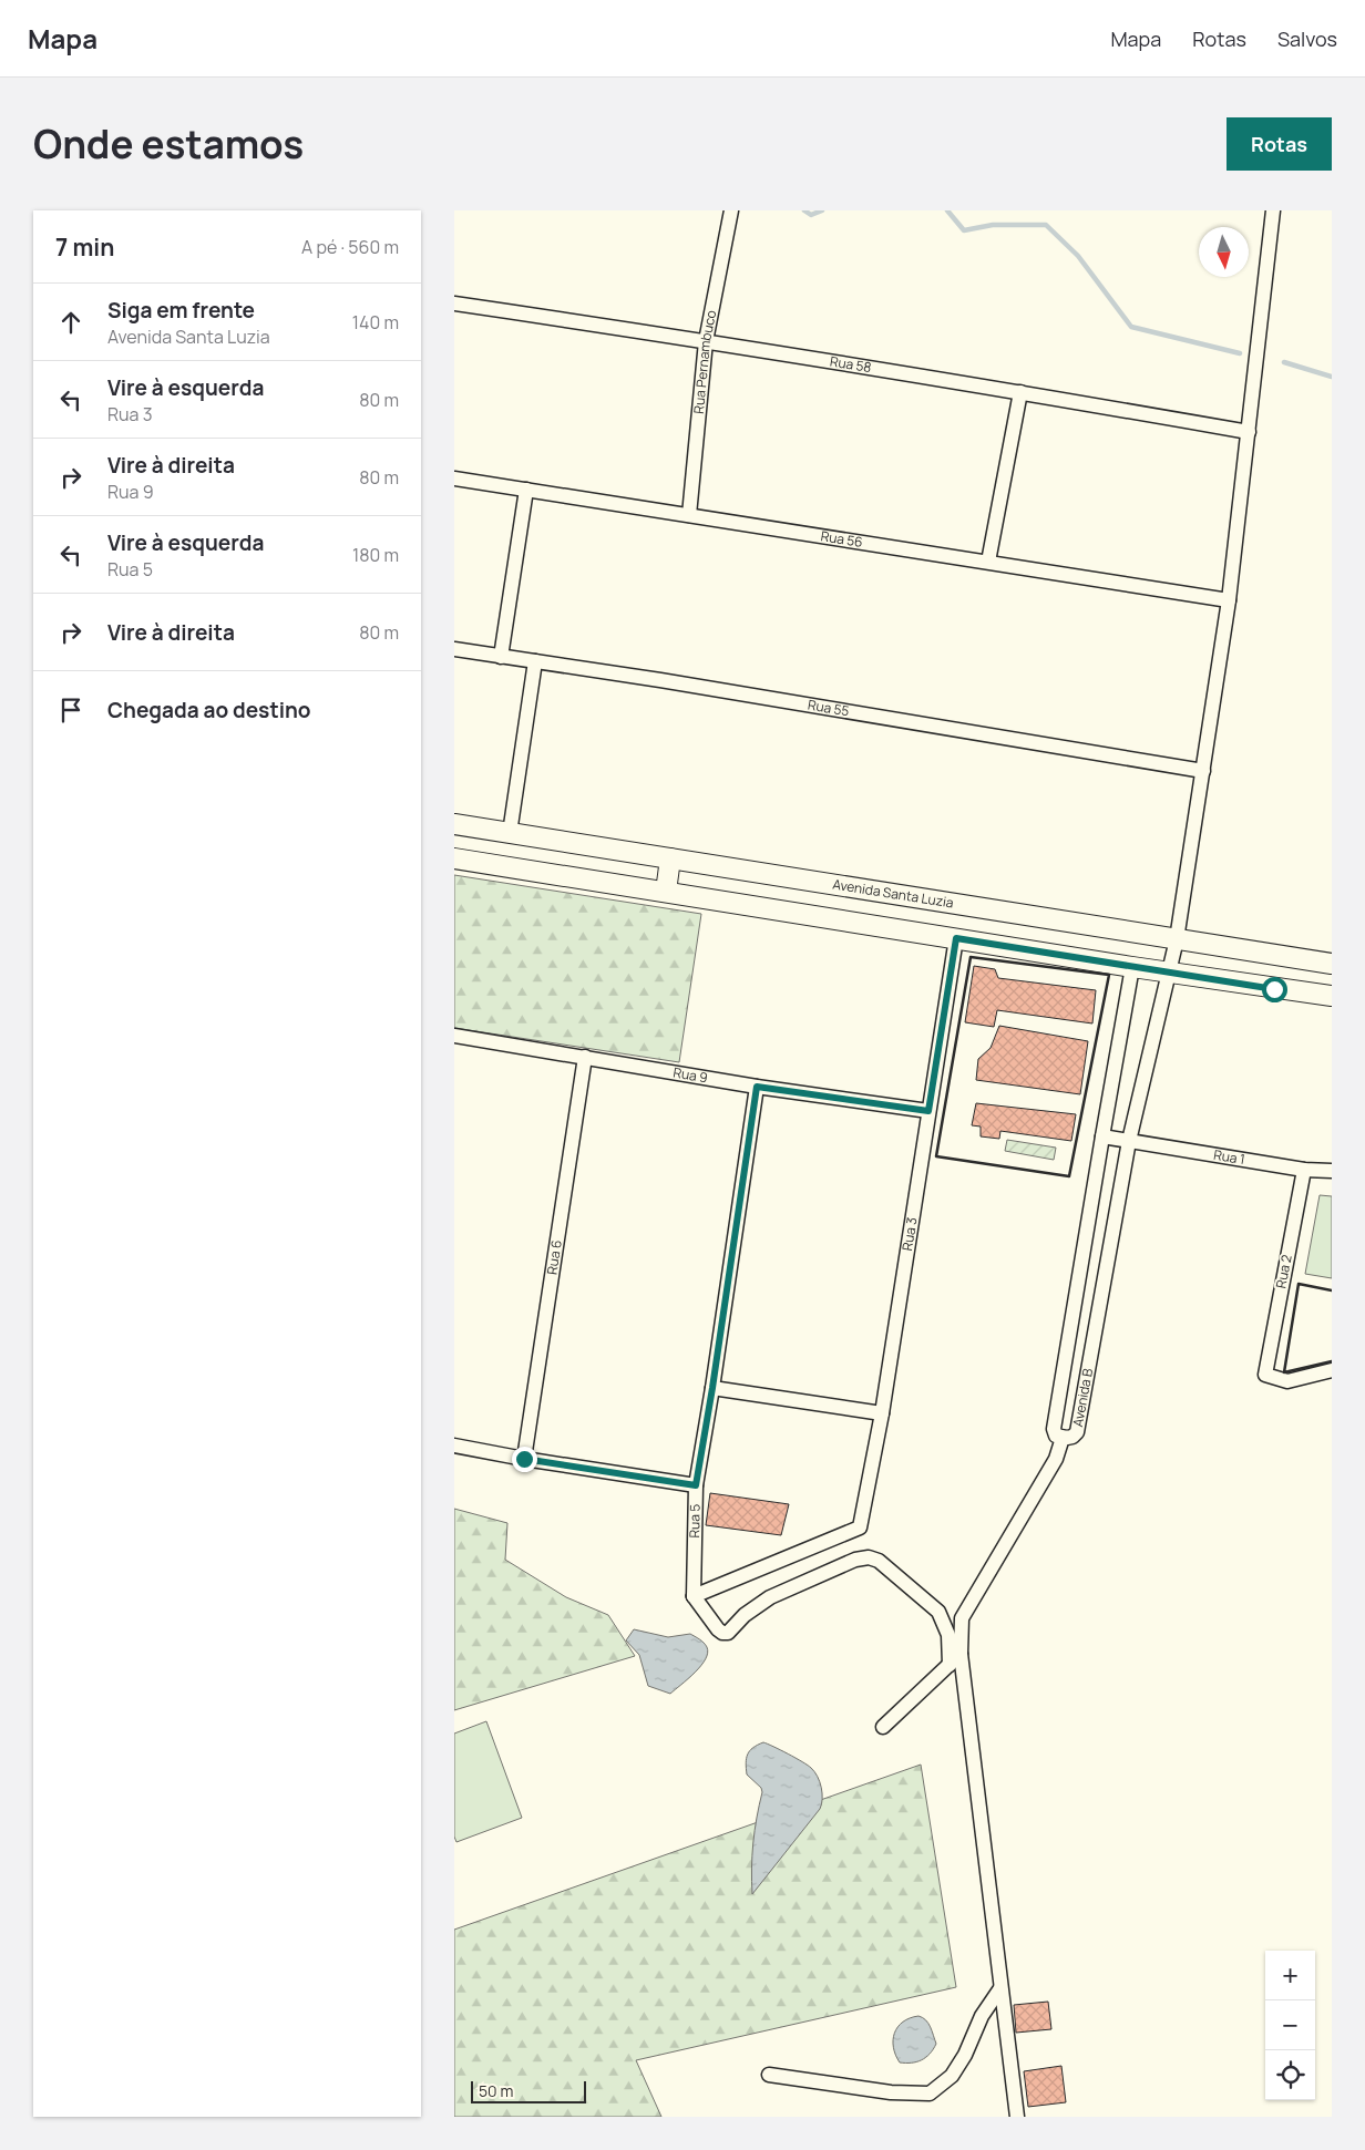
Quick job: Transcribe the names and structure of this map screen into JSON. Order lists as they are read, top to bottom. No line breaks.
{"streets":{"street":["Rua Pernambuco","Rua 58","Rua 56","Rua 55","Avenida Santa Luzia","Rua 9","Rua 1","Rua 3","Rua 6","Rua 2","Avenida B","Rua 5"]},"crossings":[["Rua Pernambuco","Rua 58"],["Rua Pernambuco","Rua 56"],["Rua 58","Avenida B"],["Rua 56","Avenida B"],["Rua 55","Avenida B"],["Avenida Santa Luzia","Avenida B"],["Rua 9","Rua 3"],["Rua 9","Rua 6"],["Rua 9","Rua 5"],["Rua 1","Rua 2"],["Rua 1","Avenida B"],["Rua 3","Rua 5"]],"scale_bar":"50 m","north":"bottom","page":{"header":"Mapa","nav":["Mapa","Rotas","Salvos"],"title":"Onde estamos","buttons":"Rotas","heading":["7 min","A pé · 560 m"],"list":[["Siga em frente","Avenida Santa Luzia","140 m"],["Vire à esquerda","Rua 3","80 m"],["Vire à direita","Rua 9","80 m"],["Vire à esquerda","Rua 5","180 m"],["Vire à direita","80 m"],"Chegada ao destino"],"map_buttons":["+","−"],"scale":"50 m"}}
